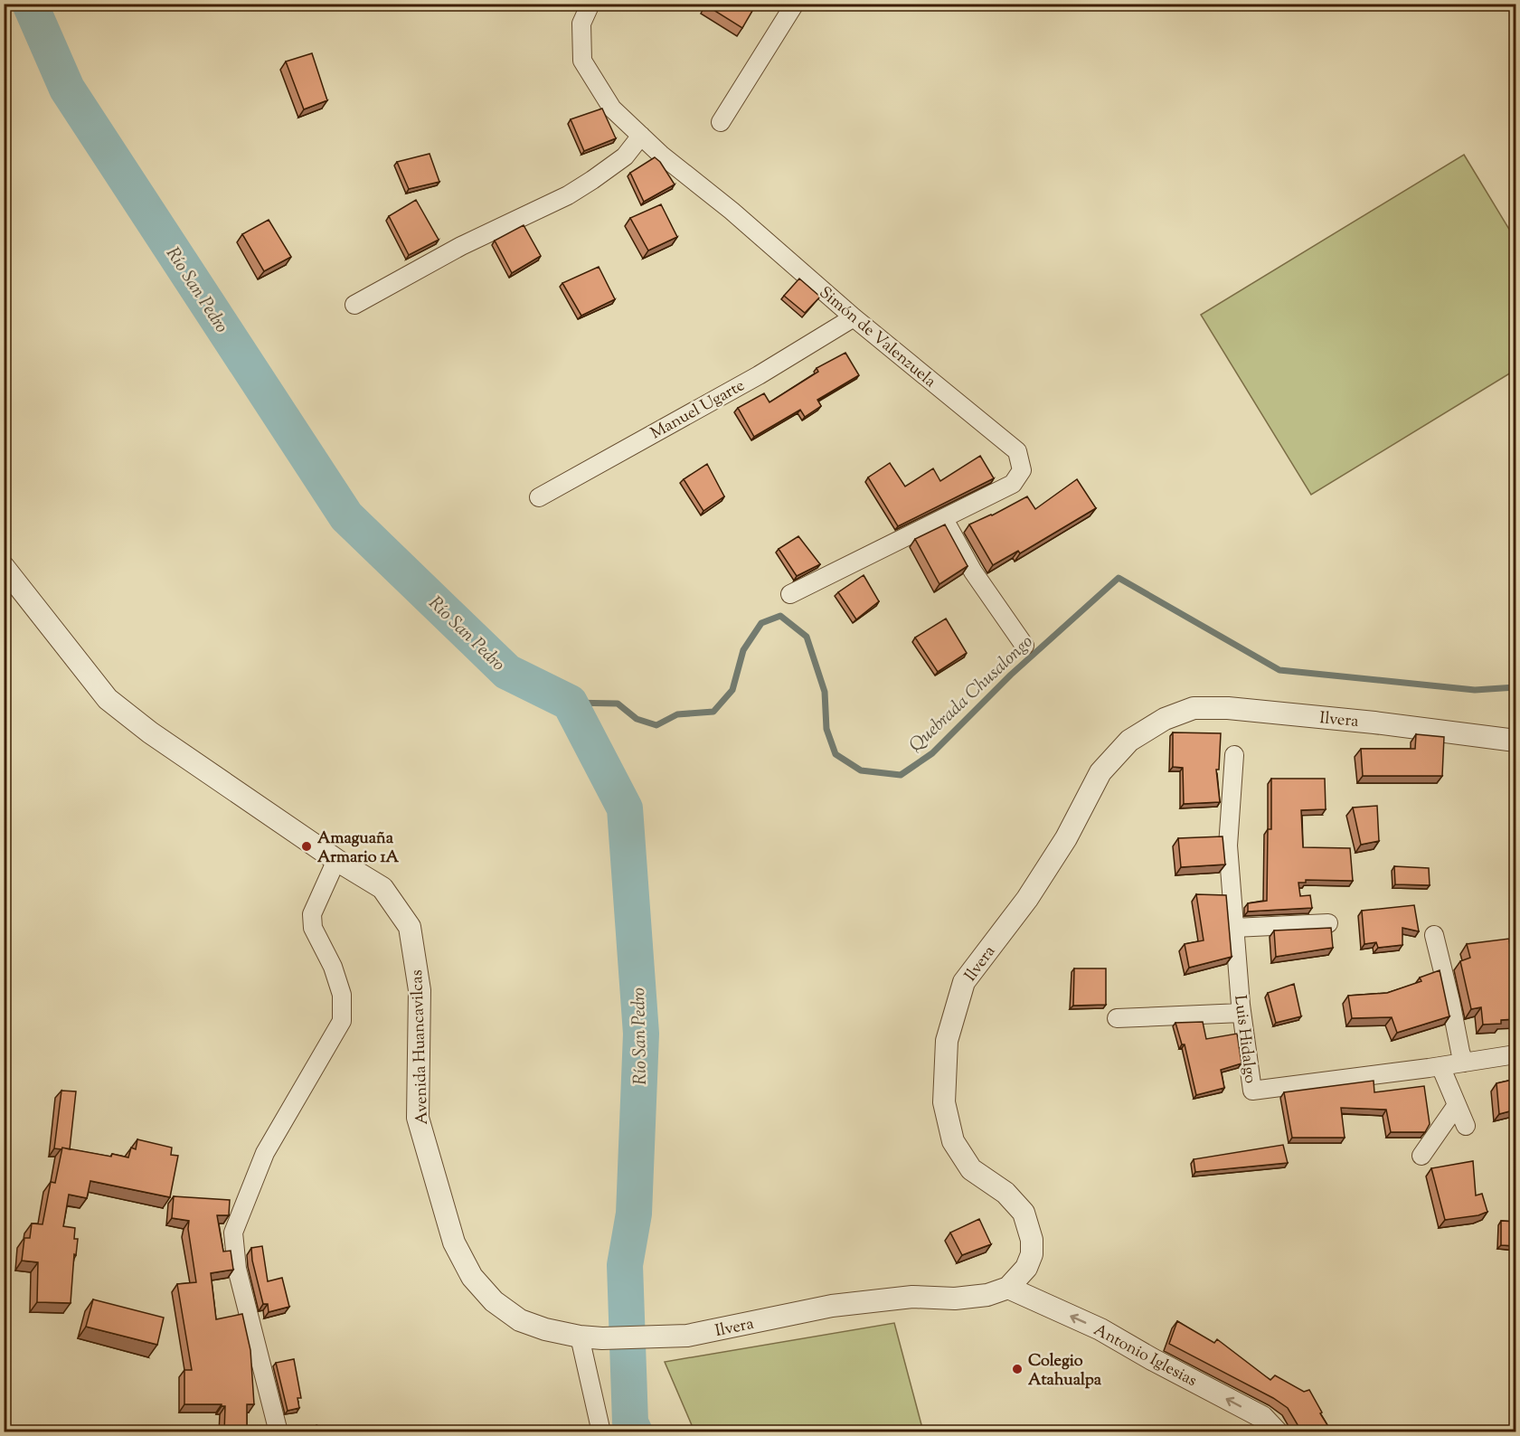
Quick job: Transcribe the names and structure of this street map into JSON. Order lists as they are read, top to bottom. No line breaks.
{"streets":{"street":["Simón de Valenzuela","Manuel Ugarte","Ilvera","Luis Hidalgo","Avenida Huancavilcas","Antonio Iglesias"]},"crossings":[["Simón de Valenzuela","Manuel Ugarte"],["Ilvera","Avenida Huancavilcas"],["Ilvera","Antonio Iglesias"]],"one_way":["Antonio Iglesias"],"water":["Río San Pedro","Quebrada Chusalongo"],"places":["Amaguaña Armario 1A","Colegio Atahualpa"]}
